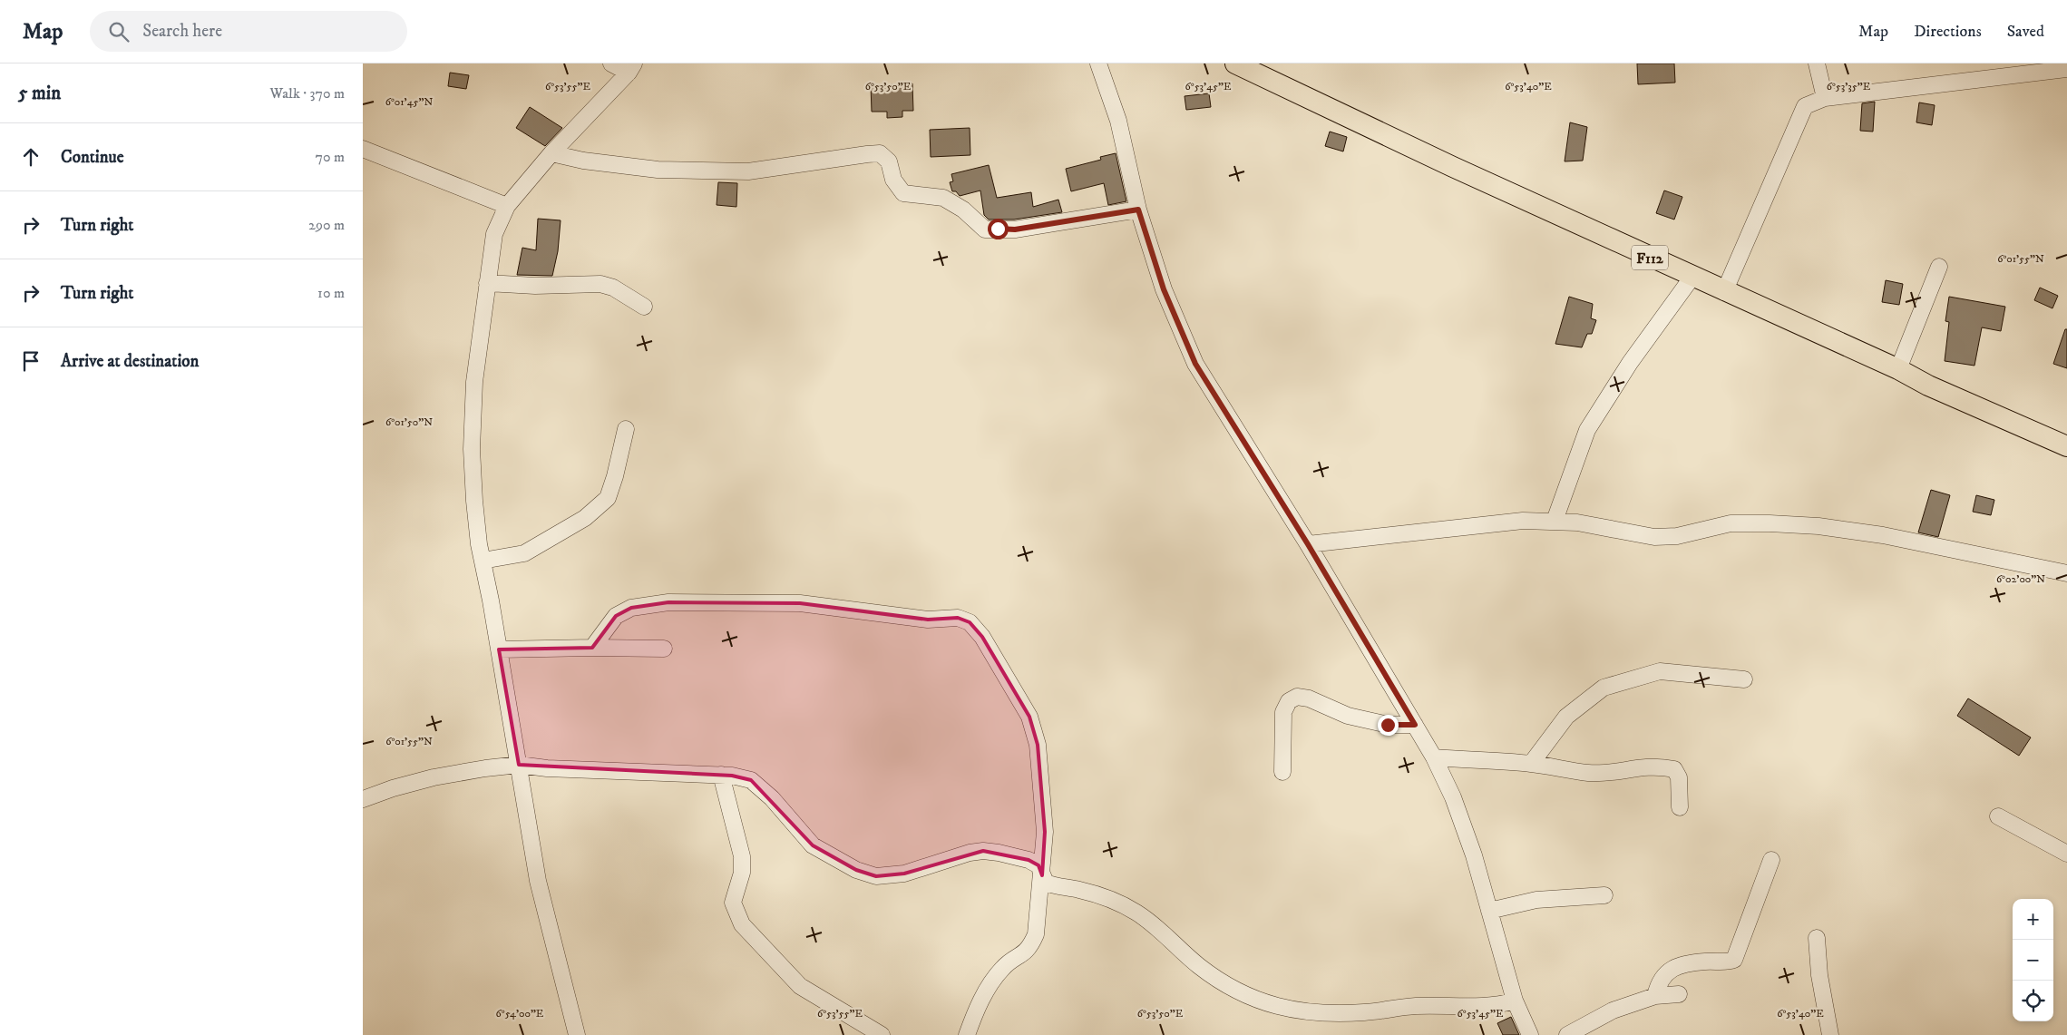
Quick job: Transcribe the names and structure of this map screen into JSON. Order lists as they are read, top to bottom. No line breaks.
{"streets":{"main road":["F112"]},"page":{"header":"Map","search":"Search here","nav":["Map","Directions","Saved"],"heading":["5 min","Walk · 370 m"],"list":[["Continue","70 m"],["Turn right","290 m"],["Turn right","10 m"],"Arrive at destination"],"map_buttons":["+","−"]},"coordinates":["6°53'55\"E","6°53'50\"E","6°53'45\"E","6°53'40\"E","6°53'35\"E","6°01'45\"N","6°01'55\"N","6°01'50\"N","6°02'00\"N","6°54'00\"E"]}
